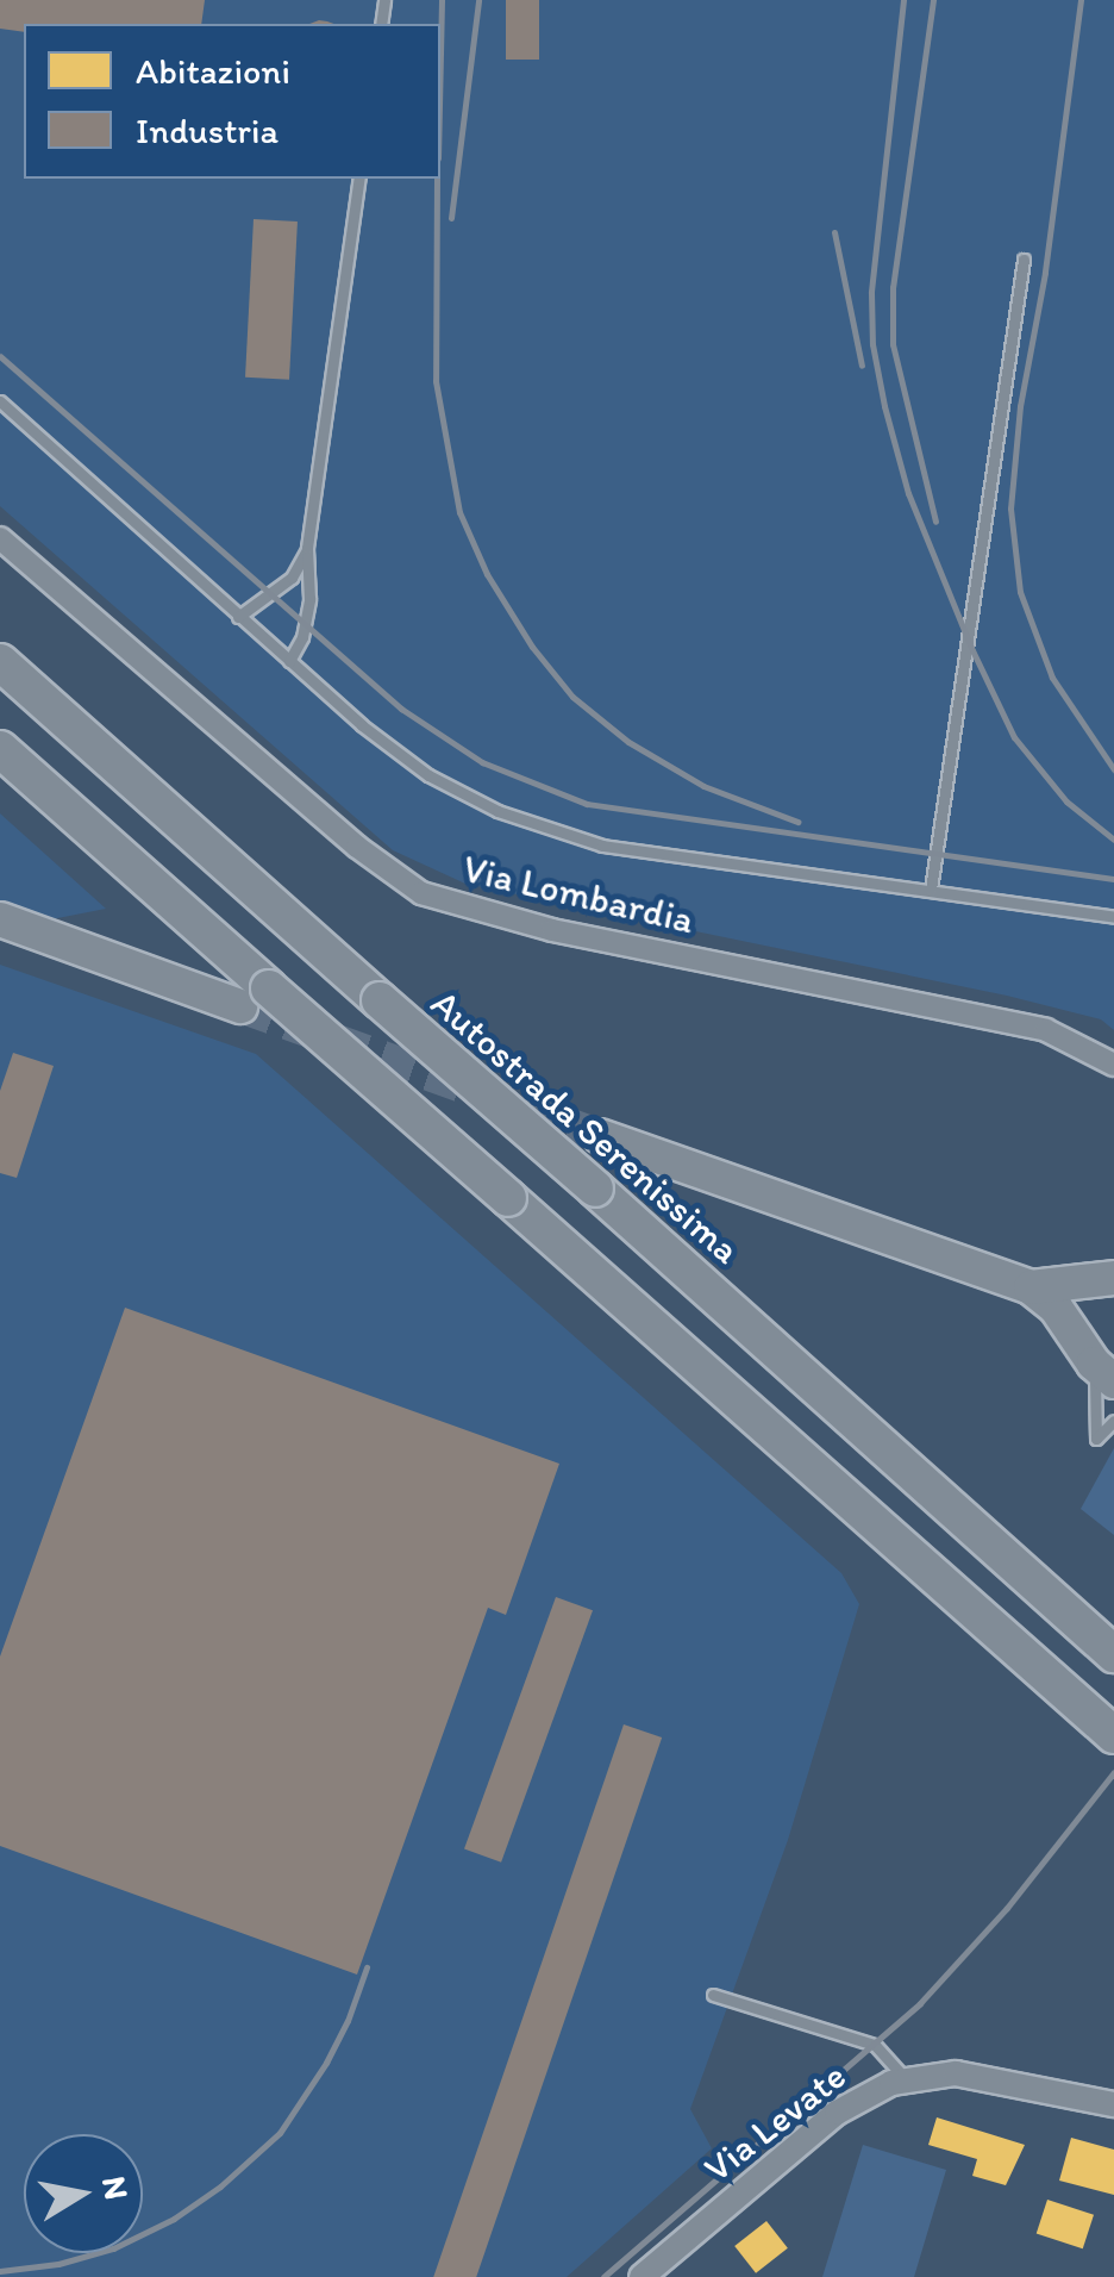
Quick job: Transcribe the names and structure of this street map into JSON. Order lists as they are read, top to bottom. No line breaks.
{"streets":{"highway":["Autostrada Serenissima"],"street":["Via Lombardia","Via Levate"]},"legend":["Abitazioni","Industria"],"north":"right"}
